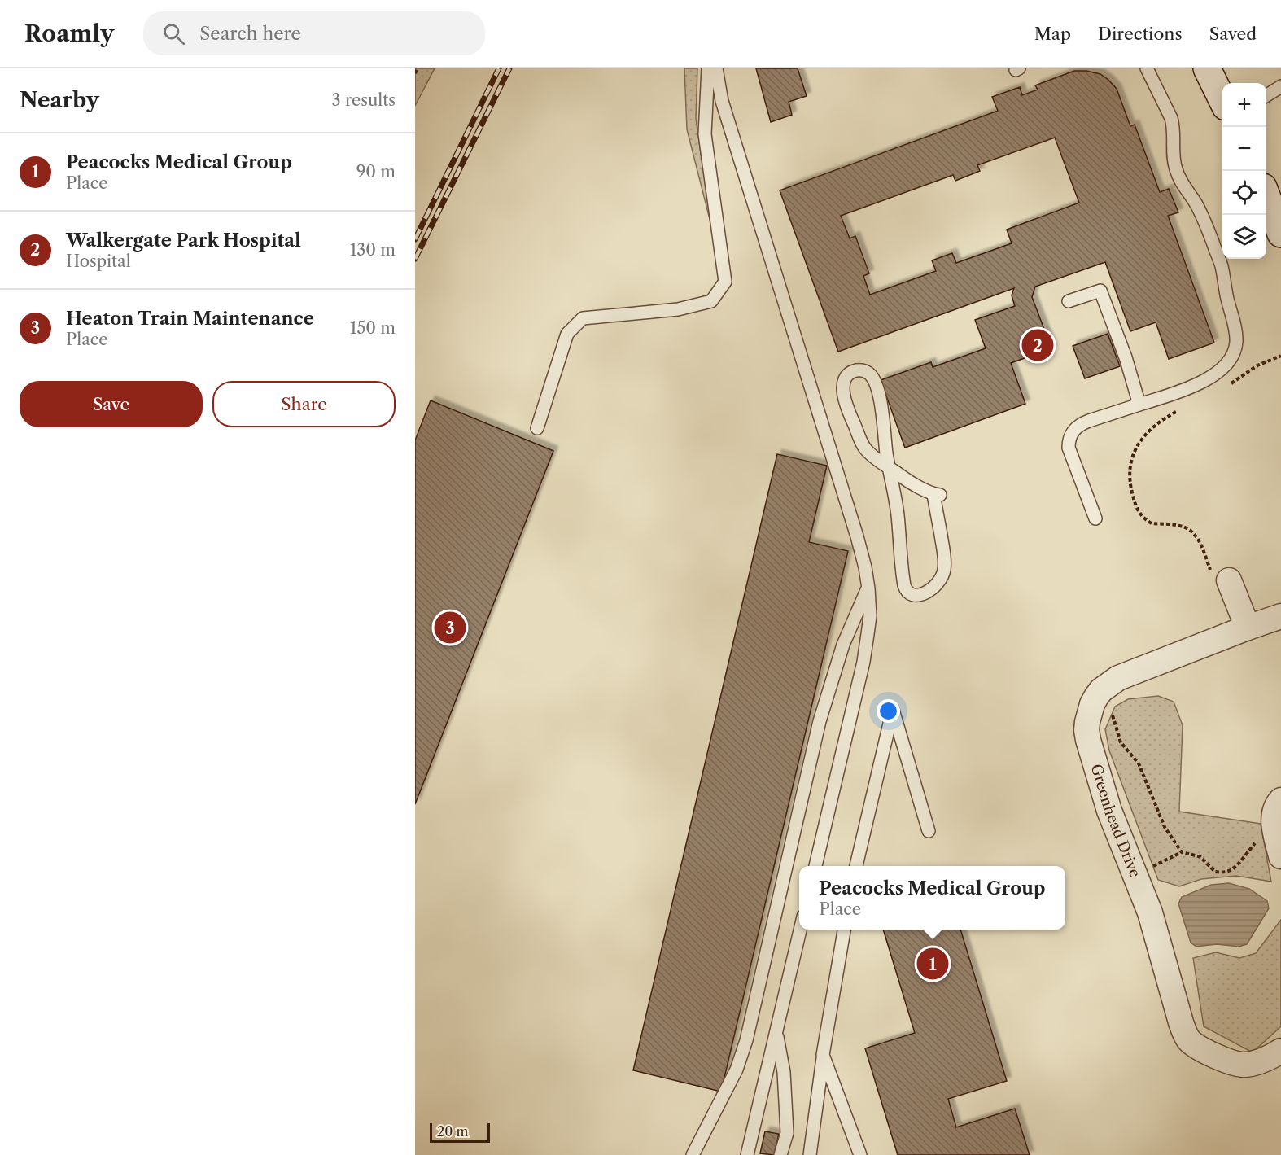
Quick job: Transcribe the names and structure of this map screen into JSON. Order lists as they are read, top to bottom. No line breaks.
{"streets":{"street":["Greenhead Drive"]},"scale_bar":"20 m","page":{"header":"Roamly","search":"Search here","nav":["Map","Directions","Saved"],"heading":["Nearby","3 results"],"map_buttons":["+","−"],"list":[{"mark":"1","name":"Peacocks Medical Group","note":"Place","value":"90 m"},{"mark":"2","name":"Walkergate Park Hospital","note":"Hospital","value":"130 m"},{"mark":"3","name":"Heaton Train Maintenance","note":"Place","value":"150 m"}],"pins":["2","3","1"],"buttons":["Save","Share"],"popup":["Peacocks Medical Group","Place"],"scale":"20 m"}}
